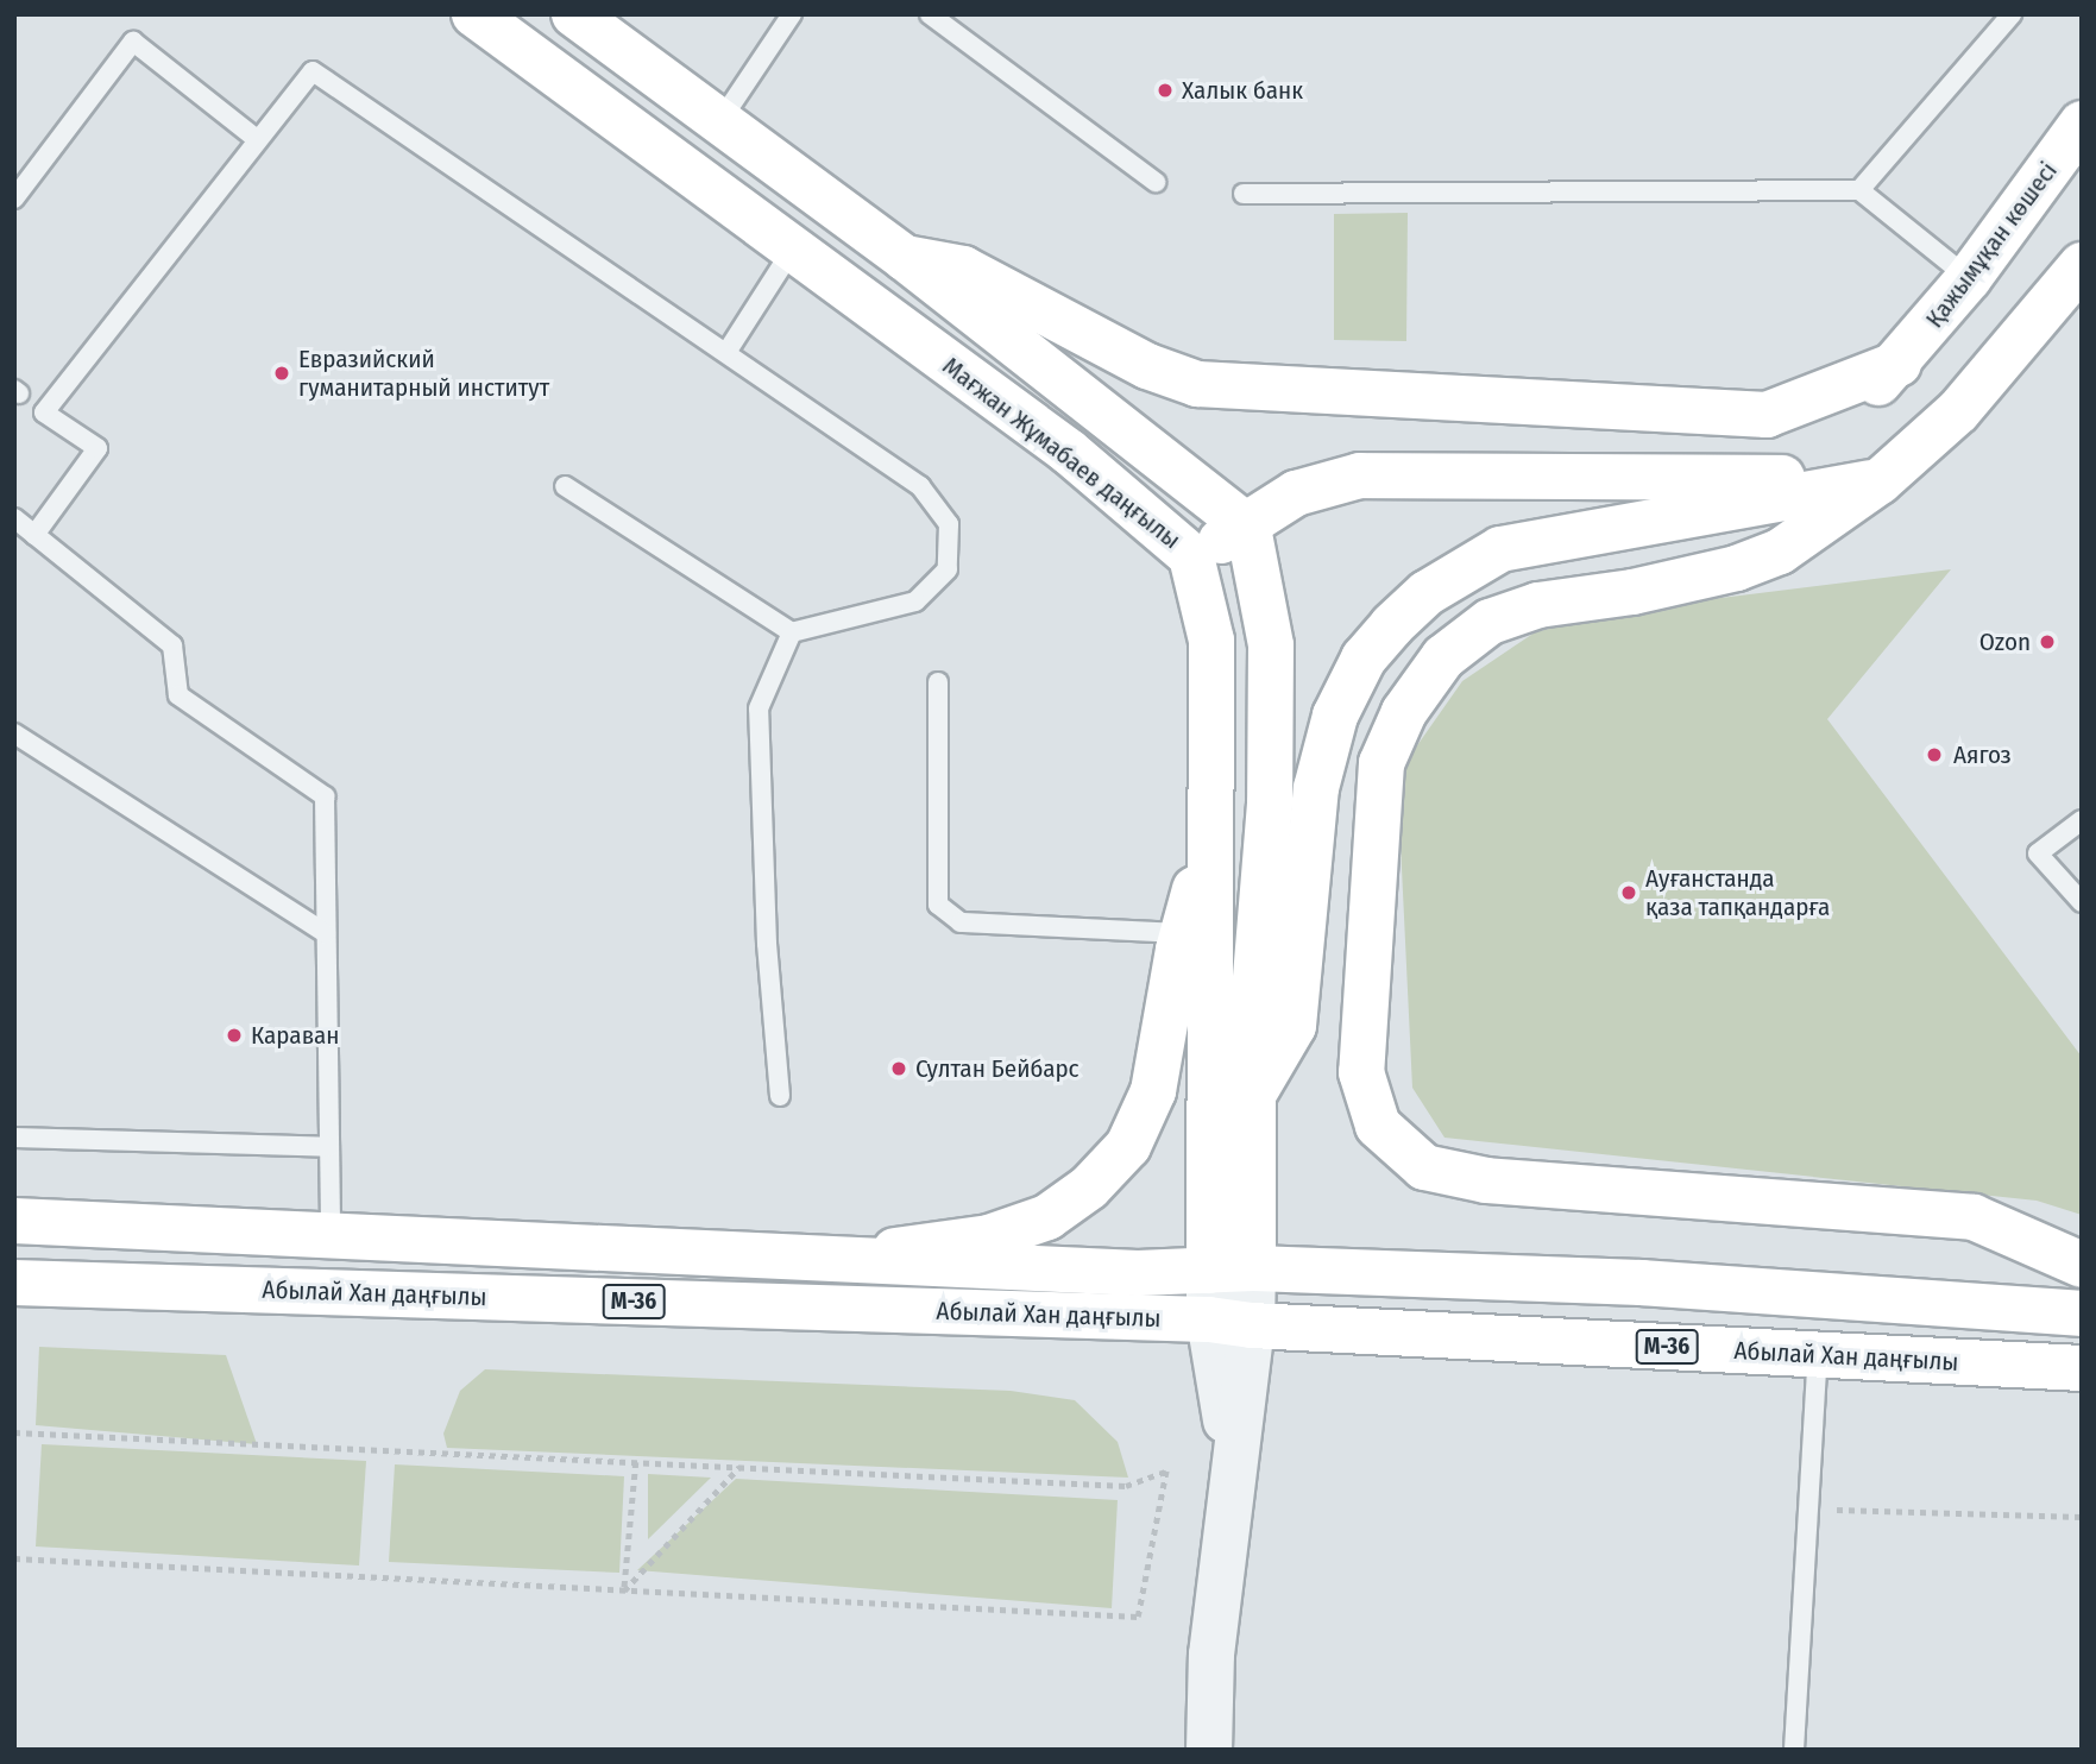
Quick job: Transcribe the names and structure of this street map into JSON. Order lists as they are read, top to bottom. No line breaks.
{"streets":{"main road":["Қажымұқан көшесі","Мағжан Жұмабаев даңғылы","Абылай Хан даңғылы","M-36"]},"crossings":[["Мағжан Жұмабаев даңғылы","Абылай Хан даңғылы"]],"places":["Халык банк","Евразийский гуманитарный институт","Ozon","Аягоз","Ауғанстанда қаза тапқандарға","Караван","Султан Бейбарс"]}
